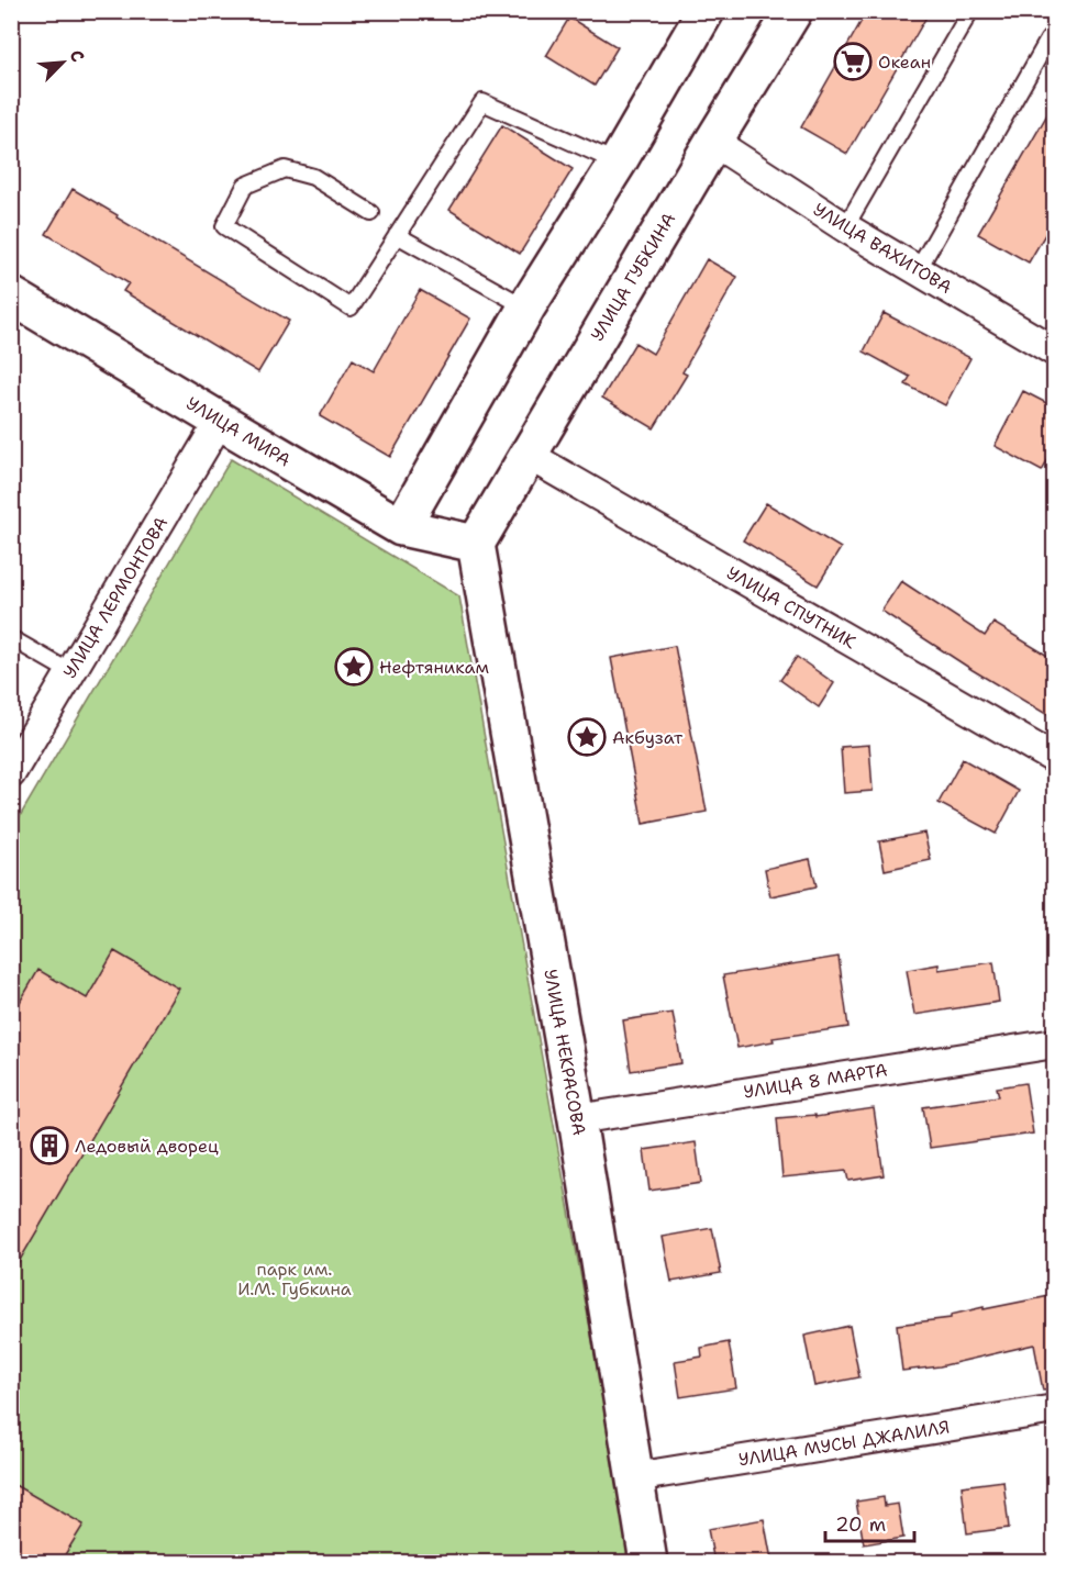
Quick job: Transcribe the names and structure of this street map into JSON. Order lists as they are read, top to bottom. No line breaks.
{"streets":{"street":["УЛИЦА ВАХИТОВА","УЛИЦА ГУБКИНА","УЛИЦА МИРА","УЛИЦА ЛЕРМОНТОВА","УЛИЦА СПУТНИК","УЛИЦА НЕКРАСОВА","УЛИЦА 8 МАРТА","УЛИЦА МУСЫ ДЖАЛИЛЯ"]},"crossings":[["УЛИЦА ВАХИТОВА","УЛИЦА ГУБКИНА"],["УЛИЦА ГУБКИНА","УЛИЦА МИРА"],["УЛИЦА ГУБКИНА","УЛИЦА СПУТНИК"],["УЛИЦА ГУБКИНА","УЛИЦА НЕКРАСОВА"],["УЛИЦА МИРА","УЛИЦА ЛЕРМОНТОВА"],["УЛИЦА МИРА","УЛИЦА НЕКРАСОВА"],["УЛИЦА НЕКРАСОВА","УЛИЦА 8 МАРТА"],["УЛИЦА НЕКРАСОВА","УЛИЦА МУСЫ ДЖАЛИЛЯ"]],"parks":["парк им. И.М. Губкина"],"places":{"supermarket":["Океан"],"place":["Нефтяникам","Акбузат"],"building":["Ледовый дворец"]},"scale_bar":"20 m","north":"top right"}
